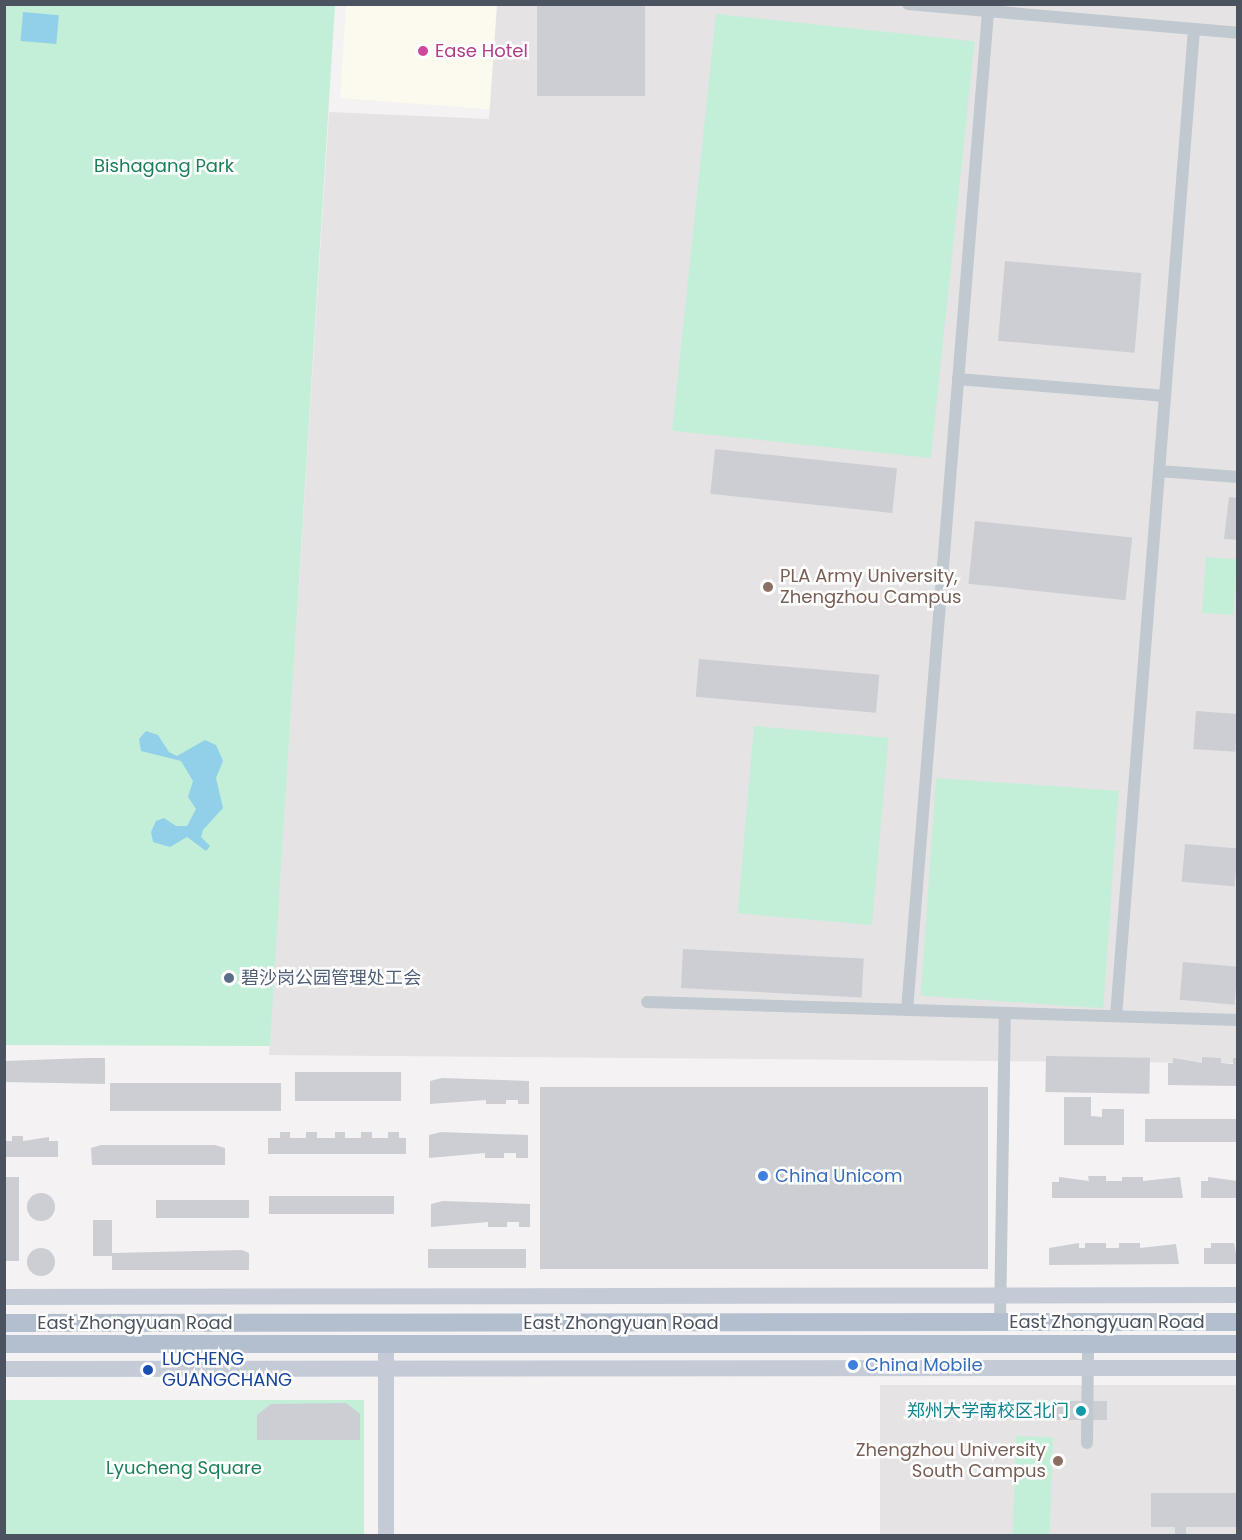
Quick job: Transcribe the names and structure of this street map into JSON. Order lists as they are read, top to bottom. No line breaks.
{"streets":{"main road":["East Zhongyuan Road"]},"parks":["Bishagang Park","Lyucheng Square"],"places":["Ease Hotel","PLA Army University, Zhengzhou Campus","碧沙岗公园管理处工会","China Unicom","China Mobile","LUCHENG GUANGCHANG","郑州大学南校区北门","Zhengzhou University South Campus"]}
